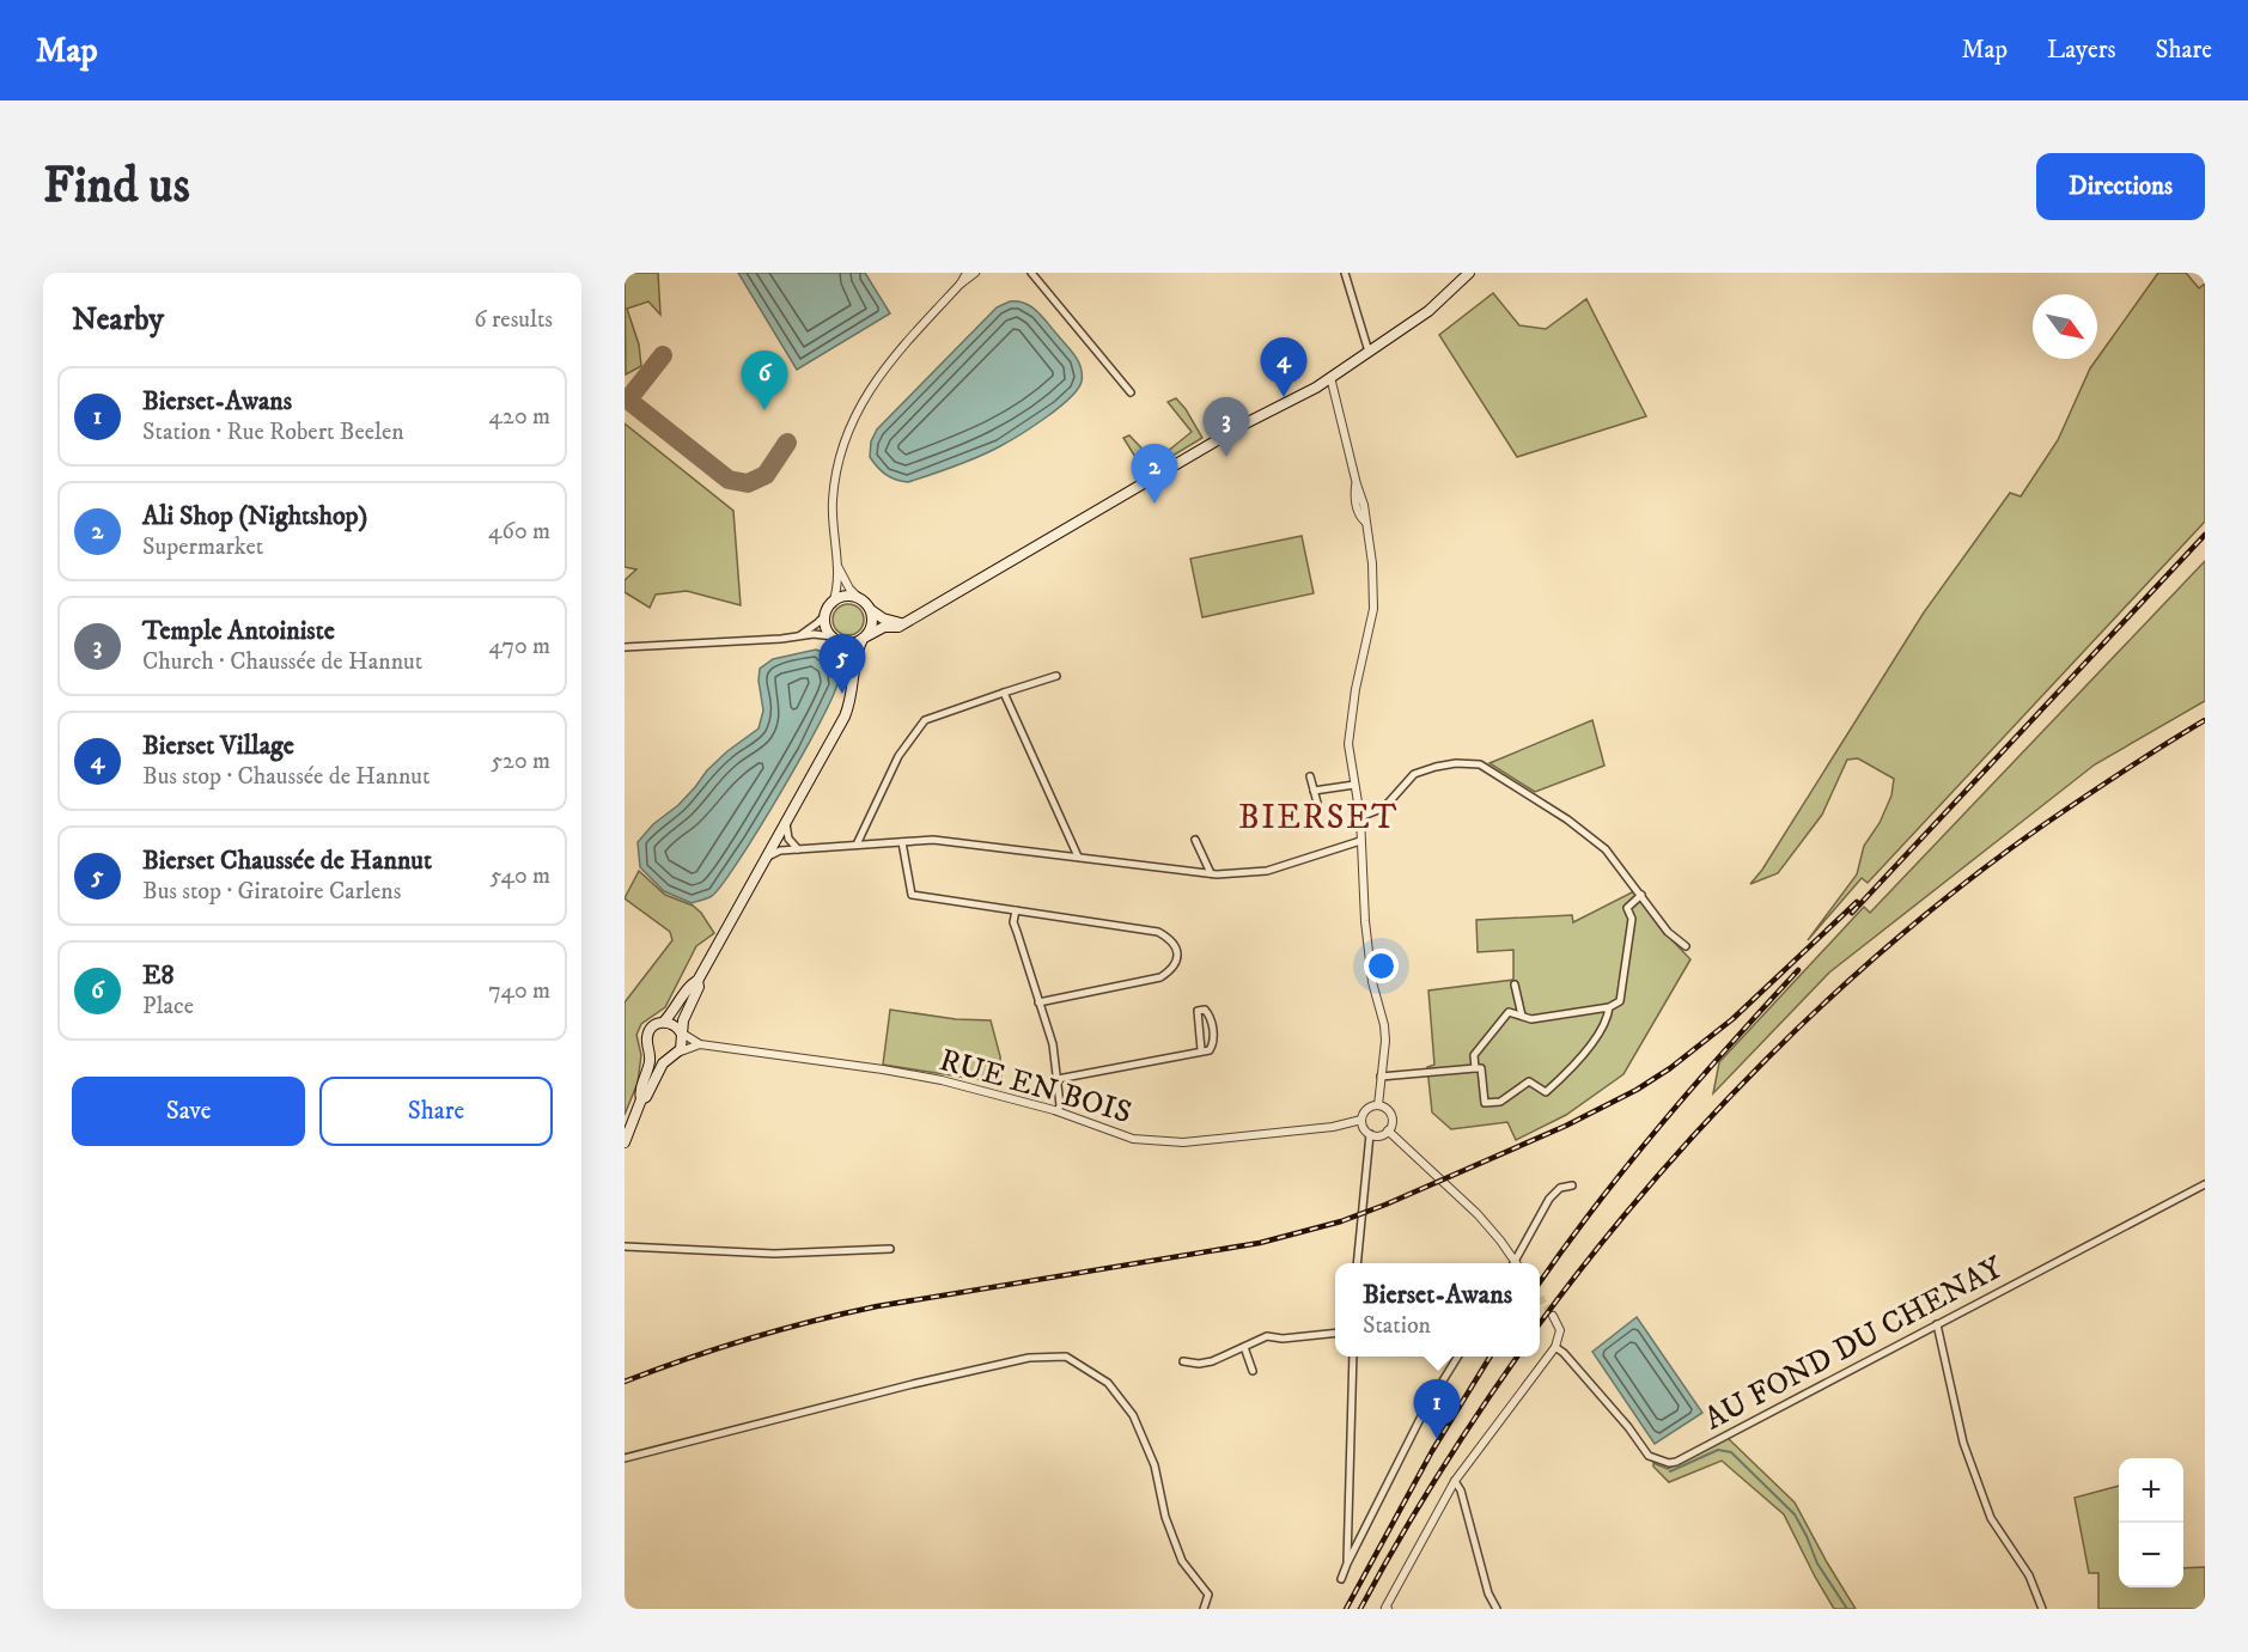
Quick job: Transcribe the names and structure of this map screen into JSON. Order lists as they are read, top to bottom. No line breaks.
{"streets":{"street":["RUE EN BOIS","AU FOND DU CHENAY"]},"districts":["BIERSET"],"north":"bottom right","page":{"header":"Map","nav":["Map","Layers","Share"],"buttons":["Directions",["Save","Share"]],"title":"Find us","heading":["Nearby","6 results"],"pins":["4","6","3","2","5","1"],"list":[{"mark":"1","name":"Bierset-Awans","note":"Station · Rue Robert Beelen","value":"420 m"},{"mark":"2","name":"Ali Shop (Nightshop)","note":"Supermarket","value":"460 m"},{"mark":"3","name":"Temple Antoiniste","note":"Church · Chaussée de Hannut","value":"470 m"},{"mark":"4","name":"Bierset Village","note":"Bus stop · Chaussée de Hannut","value":"520 m"},{"mark":"5","name":"Bierset Chaussée de Hannut","note":"Bus stop · Giratoire Carlens","value":"540 m"},{"mark":"6","name":"E8","note":"Place","value":"740 m"}],"popup":["Bierset-Awans","Station"],"map_buttons":["+","−"]}}
